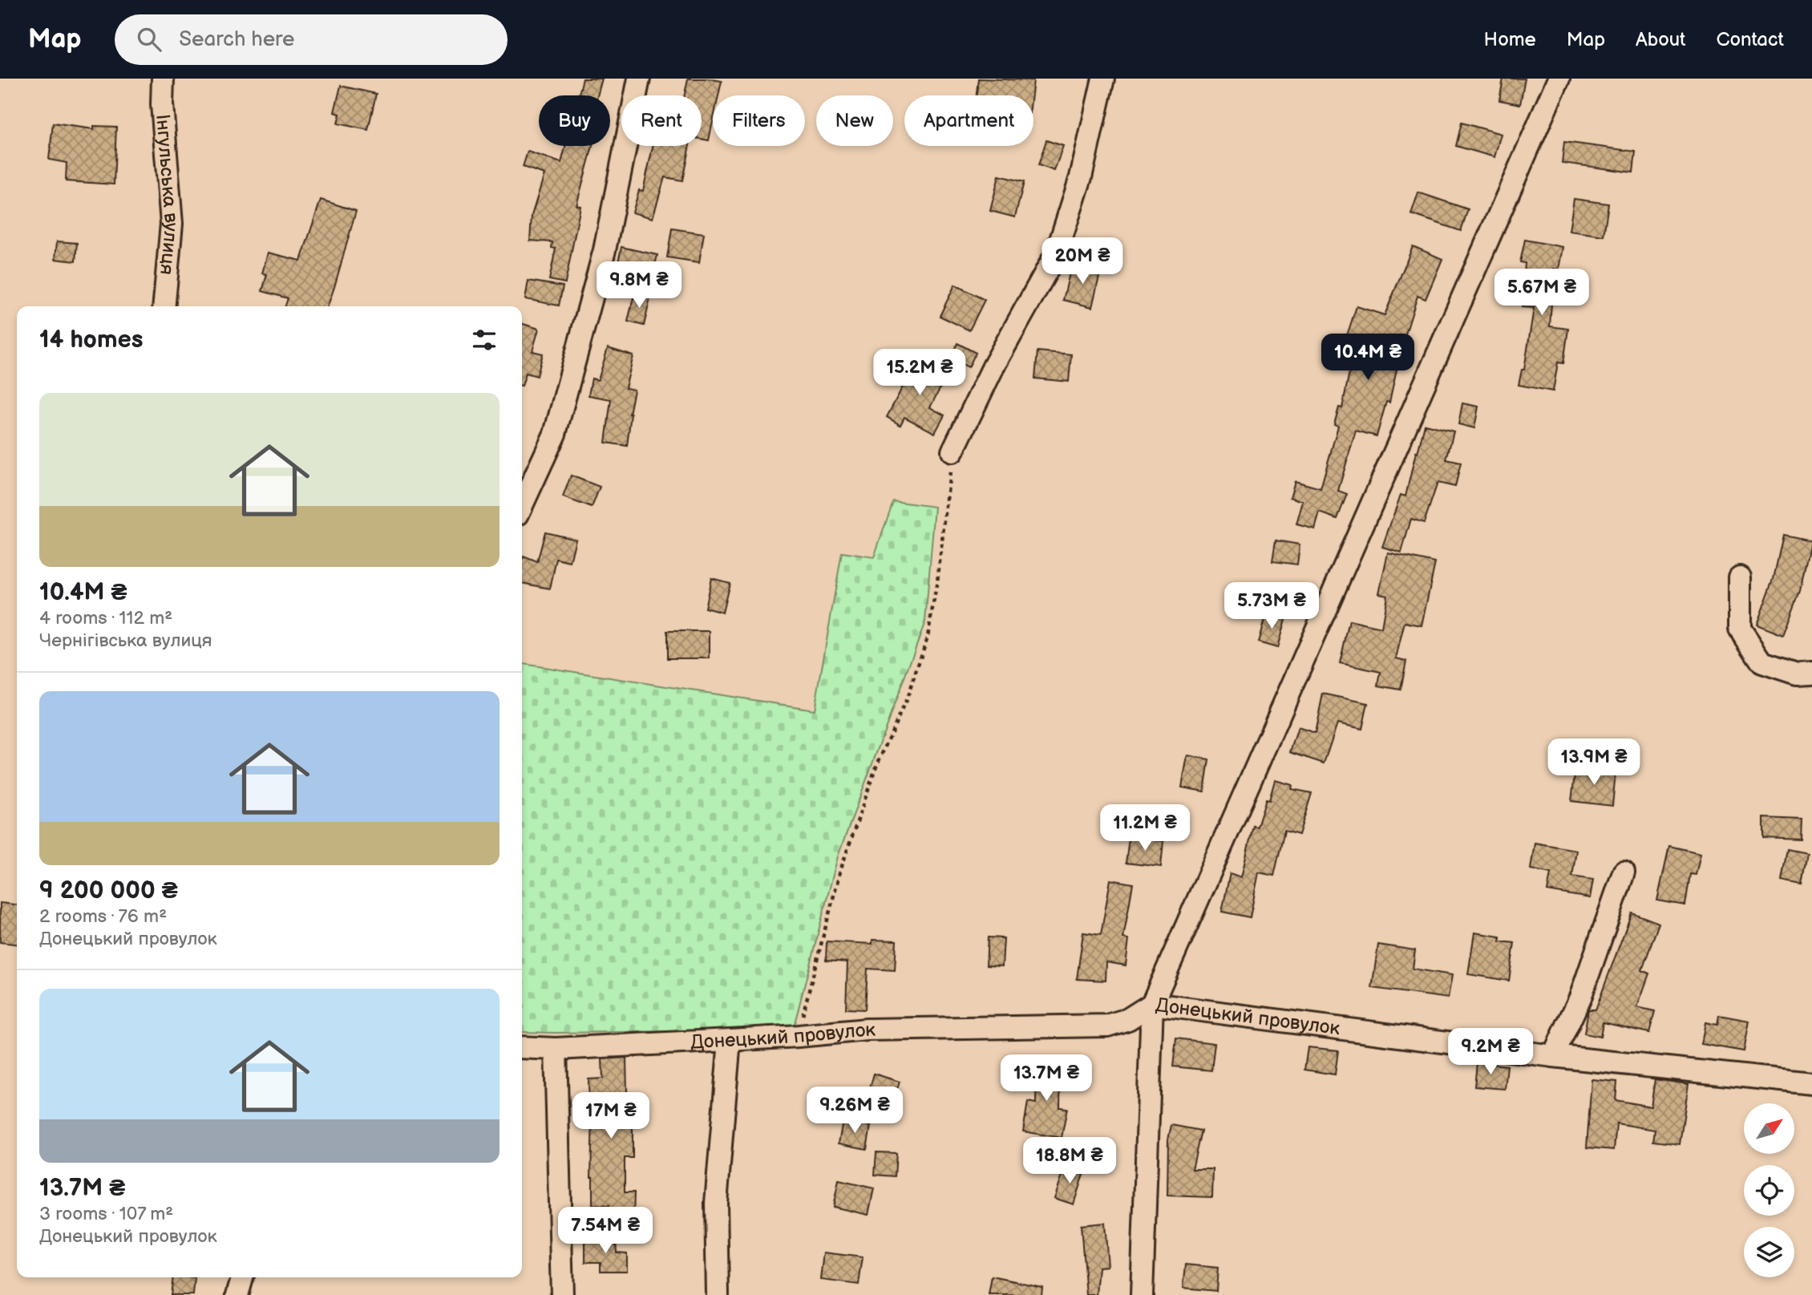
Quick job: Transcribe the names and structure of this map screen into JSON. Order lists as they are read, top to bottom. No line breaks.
{"streets":{"street":["Інгульська вулиця","Донецький провулок"]},"north":"top right","page":{"header":"Map","search":"Search here","nav":["Home","Map","About","Contact"],"chip":["Buy","Rent","Filters","New","Apartment"],"price":["20M ₴","9.8M ₴","5.67M ₴","10.4M ₴","15.2M ₴","5.73M ₴","13.9M ₴","11.2M ₴","9.2M ₴","13.7M ₴","9.26M ₴","17M ₴","18.8M ₴","7.54M ₴"],"heading":"14 homes","list":[{"name":"10.4M ₴","note":"4 rooms · 112 m² · Чернігівська вулиця"},{"name":"9 200 000 ₴","note":"2 rooms · 76 m² · Донецький провулок"},{"name":"13.7M ₴","note":"3 rooms · 107 m² · Донецький провулок"}]}}
